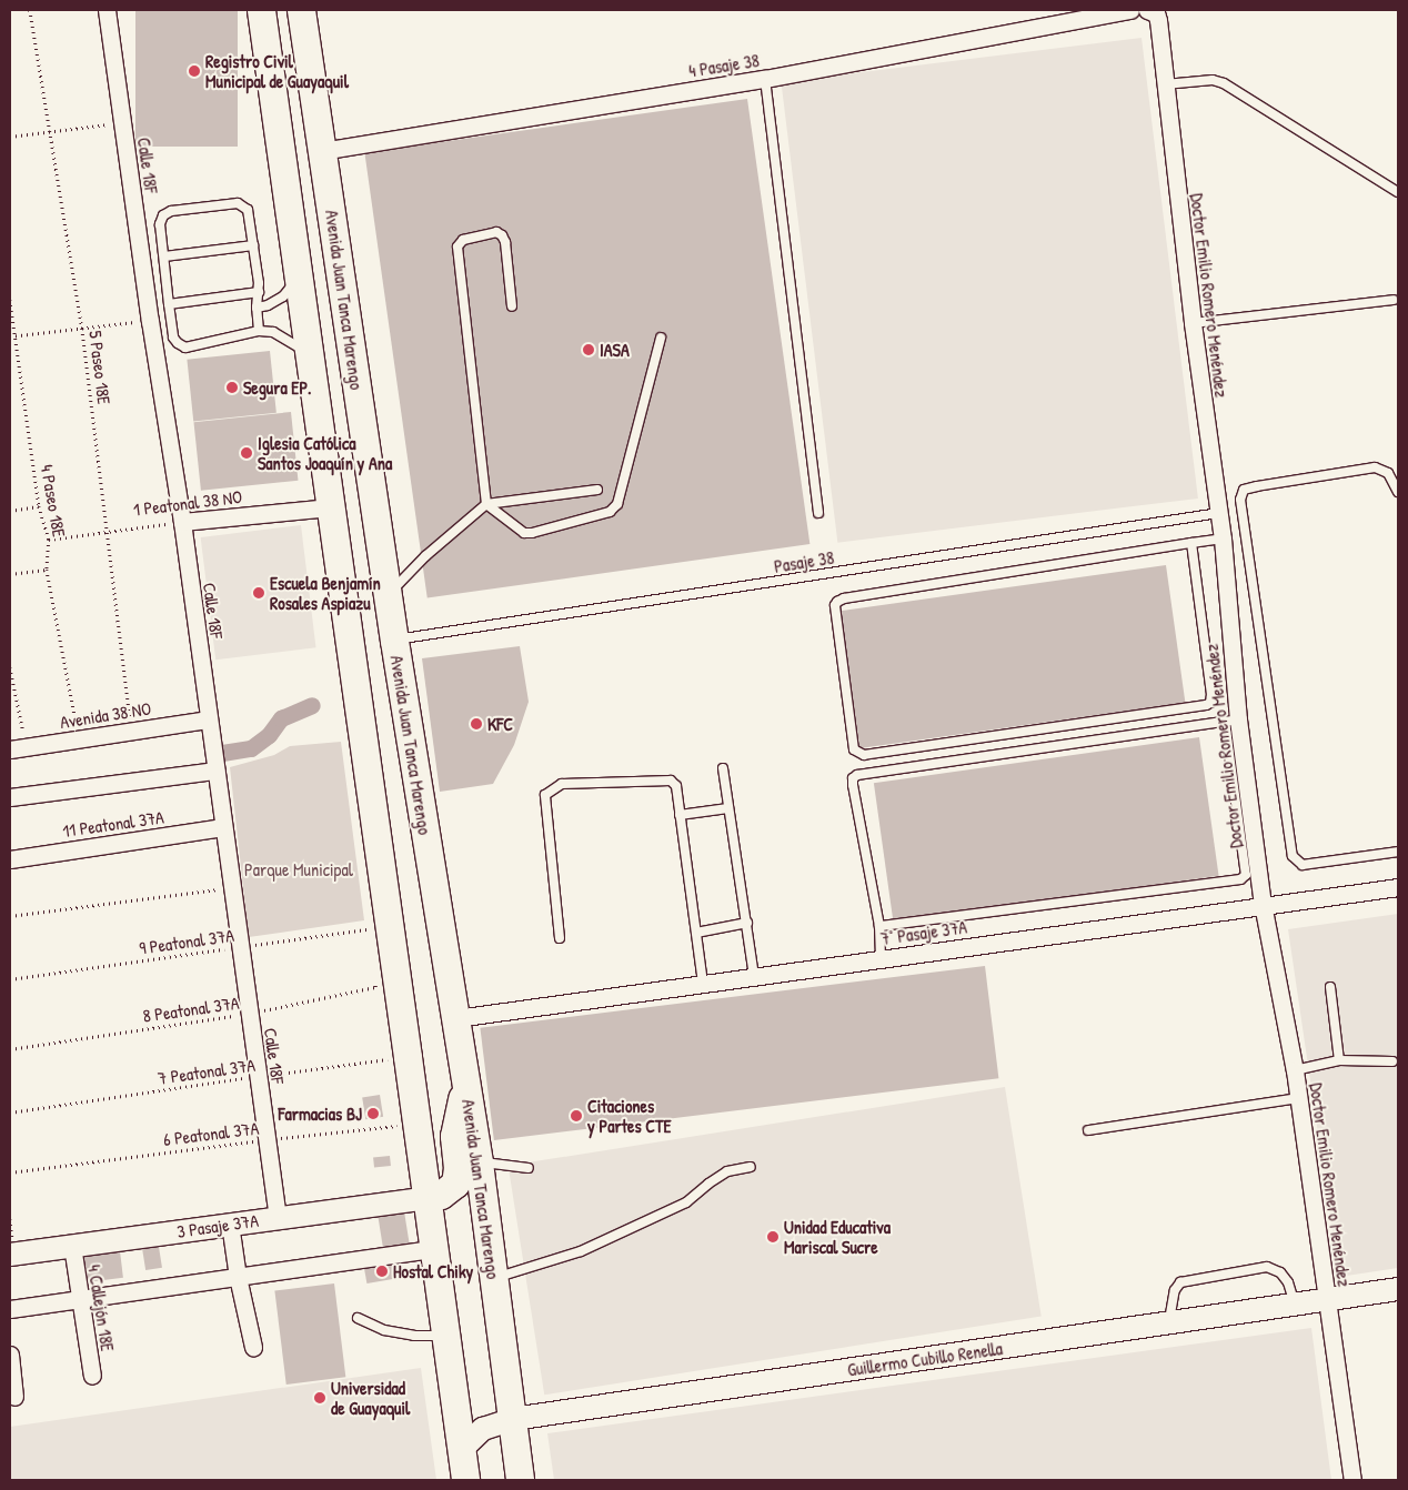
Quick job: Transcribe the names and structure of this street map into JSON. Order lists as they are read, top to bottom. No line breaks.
{"streets":{"main road":["Avenida Juan Tanca Marengo"],"street":["4 Pasaje 38","Calle 18F","Doctor Emilio Romero Menéndez","1 Peatonal 38 NO","Avenida 38 NO","11 Peatonal 37A","7° Pasaje 37A","3 Pasaje 37A","4 Callejón 18E","Guillermo Cubillo Renella"],"lane":["Pasaje 38"],"path":["5 Paseo 18E","4 Paseo 18E","9 Peatonal 37A","8 Peatonal 37A","7 Peatonal 37A","6 Peatonal 37A"]},"crossings":[["4 Pasaje 38","Avenida Juan Tanca Marengo"],["Calle 18F","1 Peatonal 38 NO"],["Calle 18F","Avenida 38 NO"],["Calle 18F","11 Peatonal 37A"],["Calle 18F","9 Peatonal 37A"],["Calle 18F","8 Peatonal 37A"],["Calle 18F","7 Peatonal 37A"],["Calle 18F","6 Peatonal 37A"],["Calle 18F","3 Pasaje 37A"],["Doctor Emilio Romero Menéndez","Pasaje 38"],["Doctor Emilio Romero Menéndez","7° Pasaje 37A"],["Doctor Emilio Romero Menéndez","Guillermo Cubillo Renella"],["Avenida Juan Tanca Marengo","Pasaje 38"],["Avenida Juan Tanca Marengo","7° Pasaje 37A"],["Avenida Juan Tanca Marengo","Guillermo Cubillo Renella"],["5 Paseo 18E","1 Peatonal 38 NO"],["5 Paseo 18E","Avenida 38 NO"],["4 Paseo 18E","1 Peatonal 38 NO"],["4 Paseo 18E","Avenida 38 NO"],["3 Pasaje 37A","4 Callejón 18E"]],"parks":["Parque Municipal"],"places":["Registro Civil Municipal de Guayaquil","IASA","Segura EP.","Iglesia Católica Santos Joaquín y Ana","Escuela Benjamín Rosales Aspiazu","KFC","Farmacias BJ","Citaciones y Partes CTE","Unidad Educativa Mariscal Sucre","Hostal Chiky","Universidad de Guayaquil"]}
